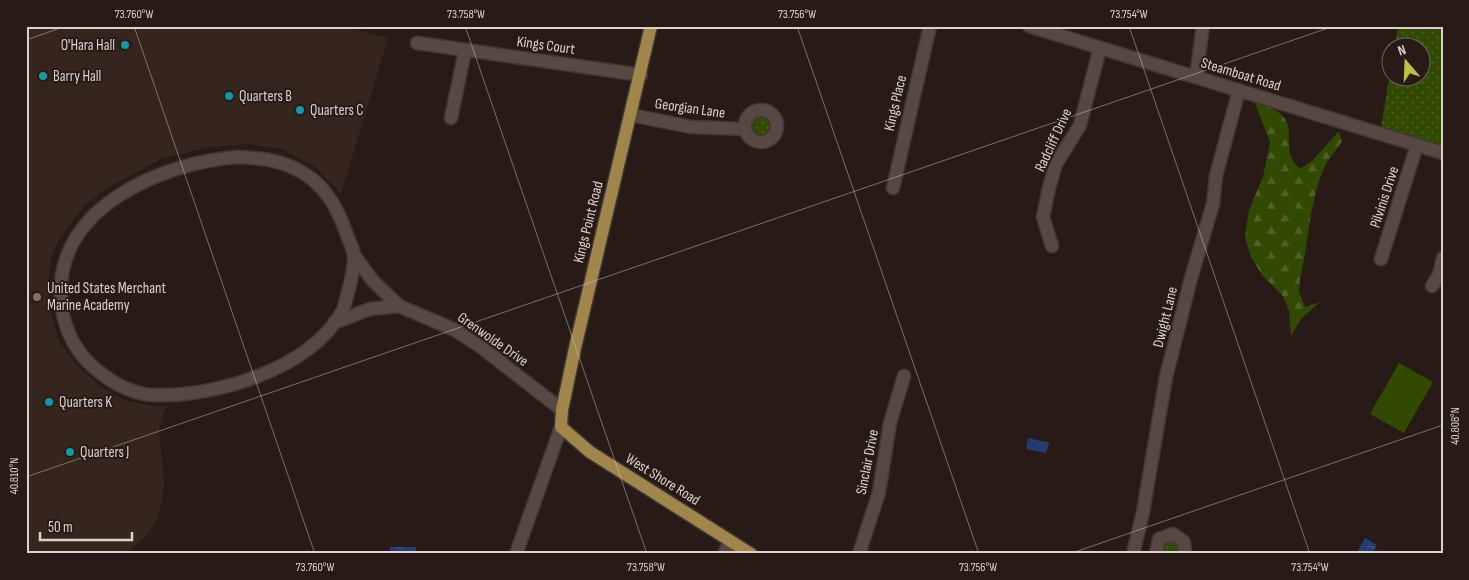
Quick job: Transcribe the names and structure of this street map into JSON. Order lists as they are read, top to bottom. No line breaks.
{"streets":{"main road":["Kings Point Road","West Shore Road"],"street":["Kings Court","Steamboat Road","Kings Place","Georgian Lane","Radcliff Drive","Pilvinis Drive","Dwight Lane","Grenwolde Drive","Sinclair Drive"]},"crossings":[["Kings Court","Kings Point Road"],["Steamboat Road","Radcliff Drive"],["Steamboat Road","Pilvinis Drive"],["Steamboat Road","Dwight Lane"],["Georgian Lane","Kings Point Road"],["Kings Point Road","Grenwolde Drive"],["Kings Point Road","West Shore Road"]],"places":["O'Hara Hall","Barry Hall","Quarters B","Quarters C","United States Merchant Marine Academy","Quarters K","Quarters J"],"scale_bar":"50 m","north":"top","coordinates":["73.760°W","73.758°W","73.756°W","73.754°W","40.808°N","40.810°N"]}
